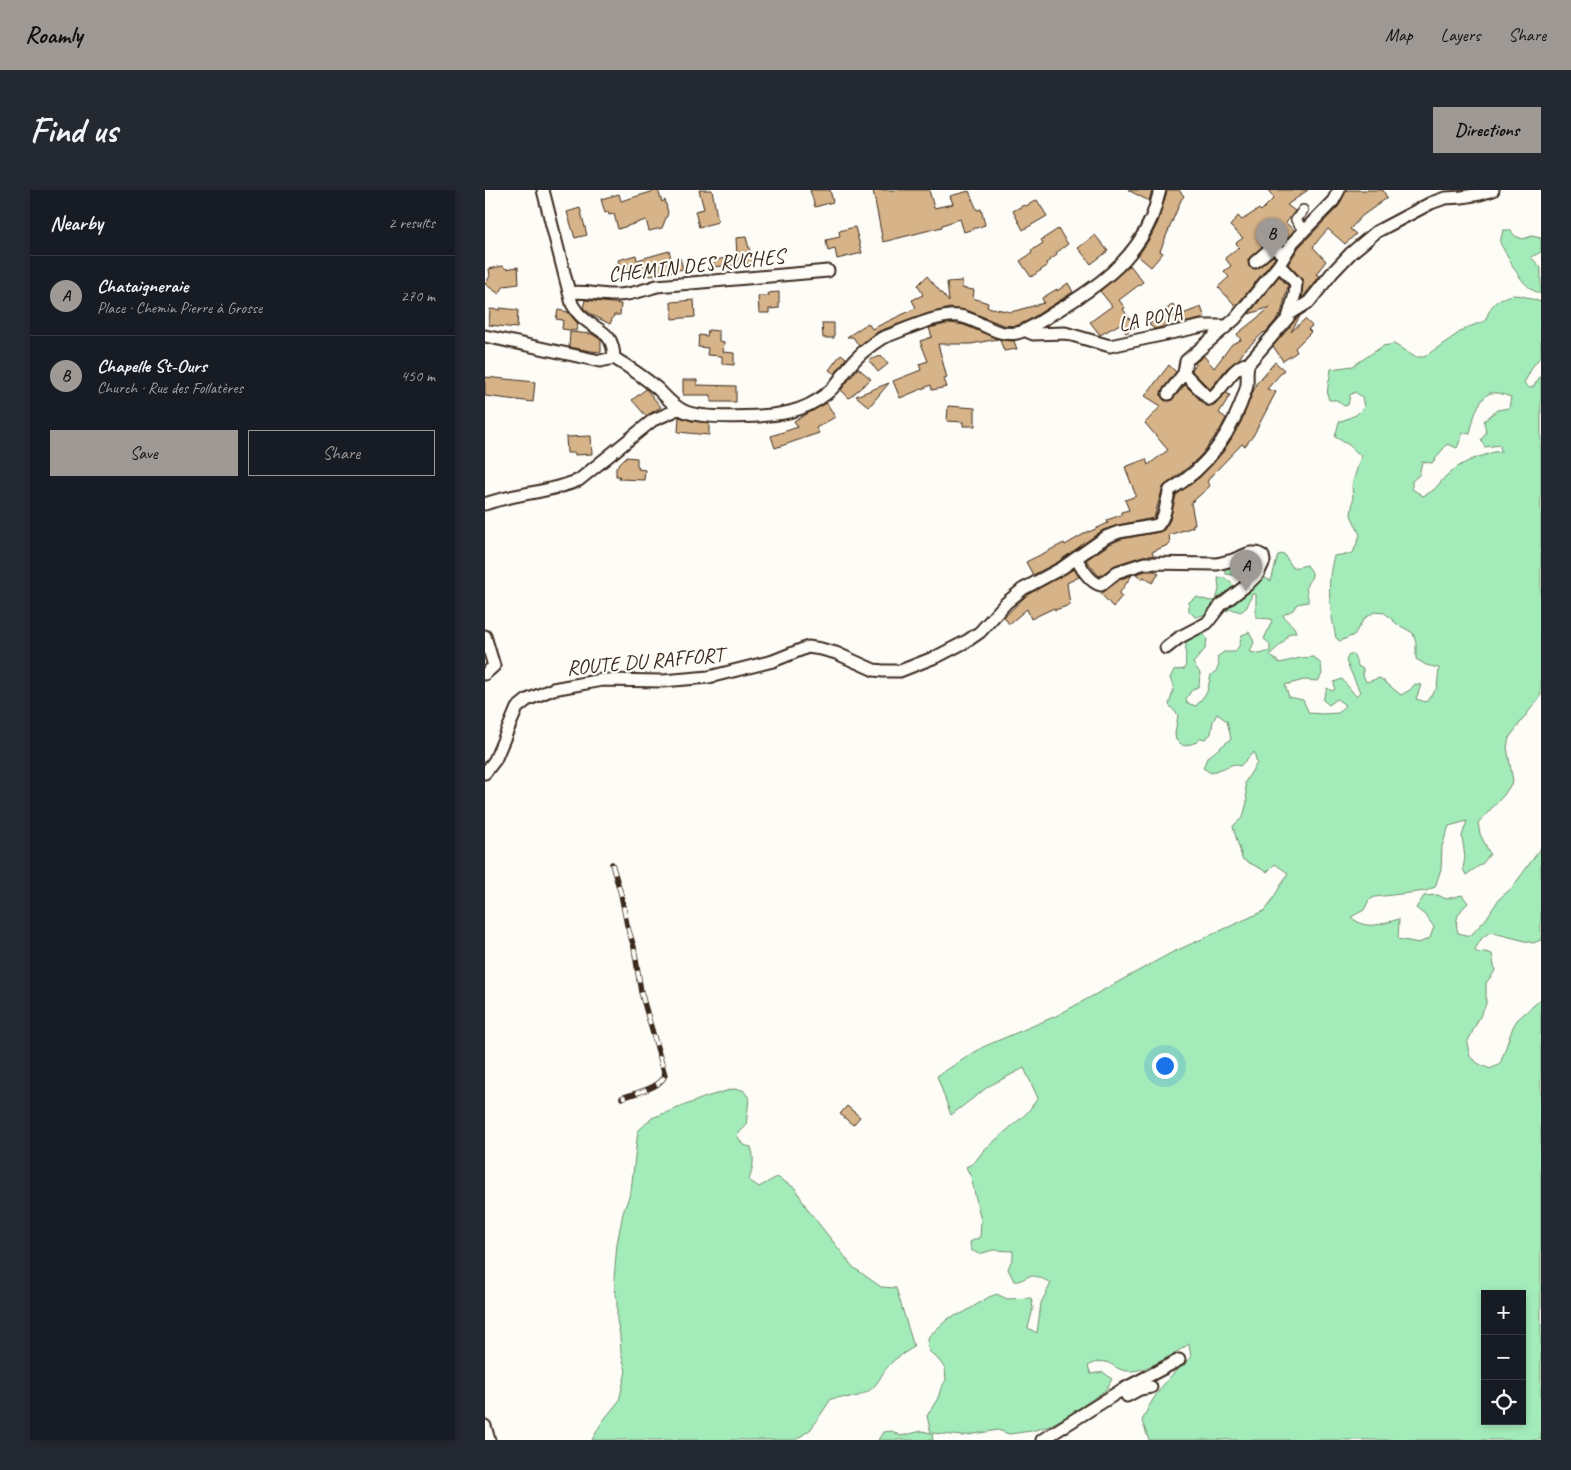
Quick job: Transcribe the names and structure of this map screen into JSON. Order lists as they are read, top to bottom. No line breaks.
{"streets":{"street":["CHEMIN DES RUCHES","LA POYA","ROUTE DU RAFFORT"]},"page":{"header":"Roamly","nav":["Map","Layers","Share"],"buttons":["Directions",["Save","Share"]],"title":"Find us","heading":["Nearby","2 results"],"pins":["B","A"],"list":[{"mark":"A","name":"Chataigneraie","note":"Place · Chemin Pierre à Grosse","value":"270 m"},{"mark":"B","name":"Chapelle St-Ours","note":"Church · Rue des Follatères","value":"450 m"}],"map_buttons":["+","−"]}}
